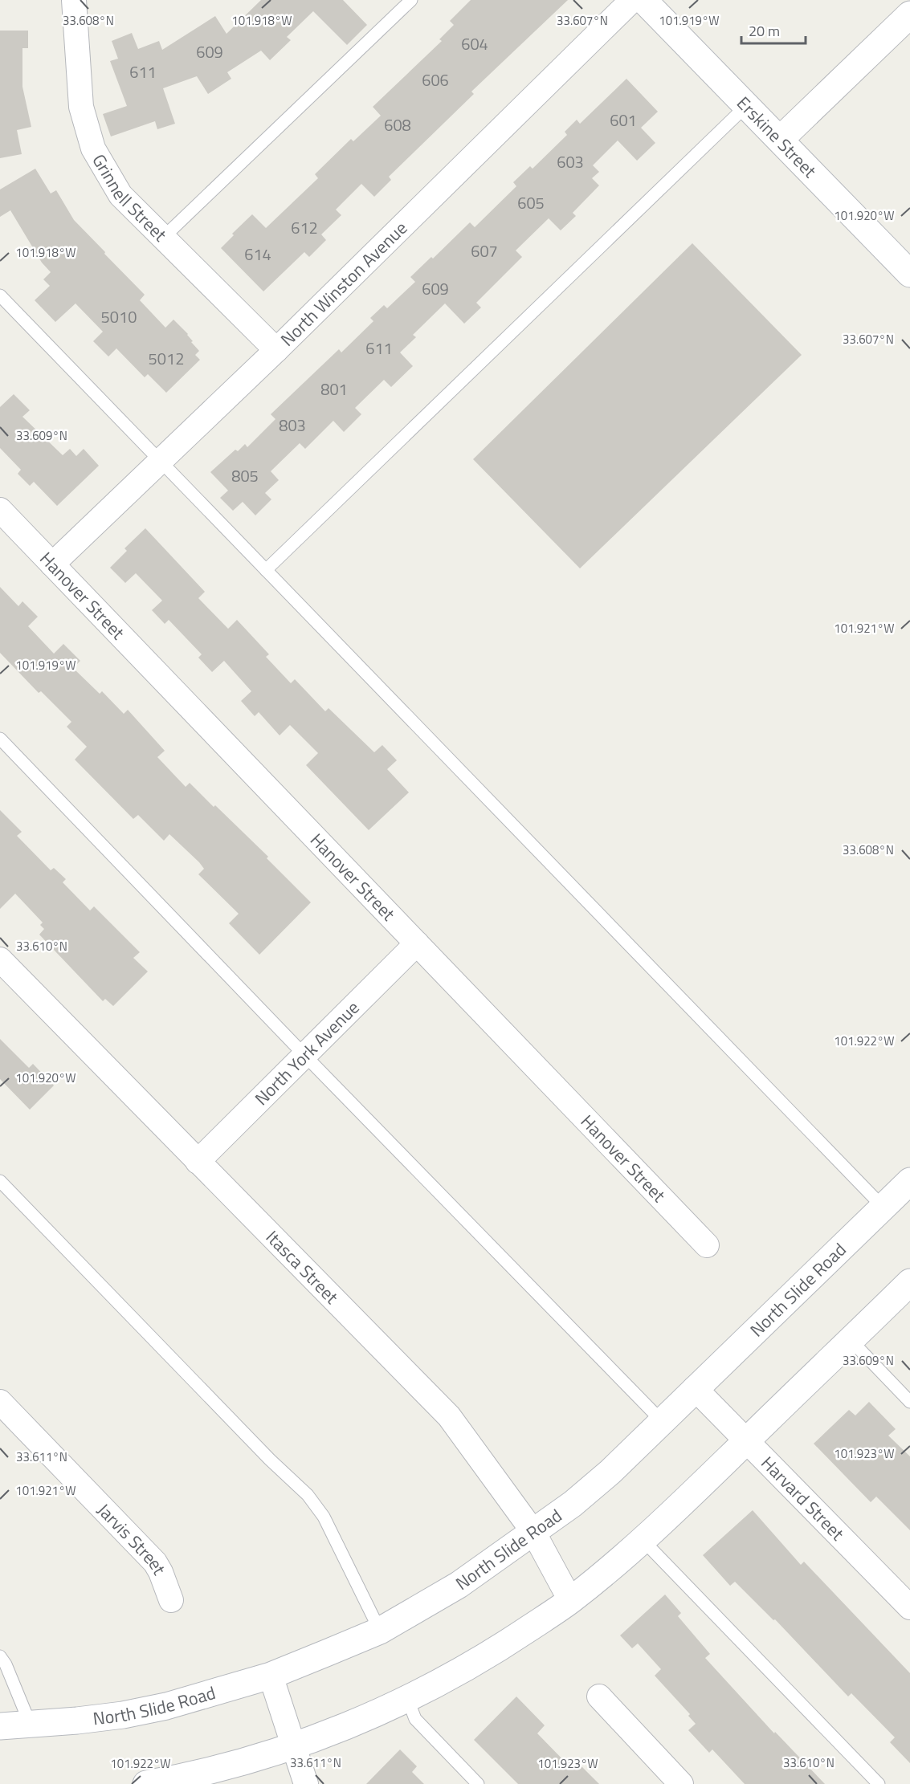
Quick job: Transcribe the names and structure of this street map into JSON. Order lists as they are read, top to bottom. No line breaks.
{"streets":{"main road":["Erskine Street","North Slide Road"],"street":["Grinnell Street","North Winston Avenue","Hanover Street","North York Avenue","Itasca Street","Harvard Street","Jarvis Street"]},"crossings":[["Grinnell Street","North Winston Avenue"],["North Winston Avenue","Hanover Street"],["Hanover Street","North York Avenue"],["North York Avenue","Itasca Street"],["Itasca Street","North Slide Road"],["North Slide Road","Harvard Street"]],"house_numbers":["604","609","611","606","601","608","603","605","612","607","614","609","5010","611","5012","801","803","805"],"scale_bar":"20 m","coordinates":["101.918°W","101.919°W","33.608°N","33.607°N","101.920°W","33.609°N","101.921°W","33.610°N","101.922°W","101.923°W","33.611°N"]}
